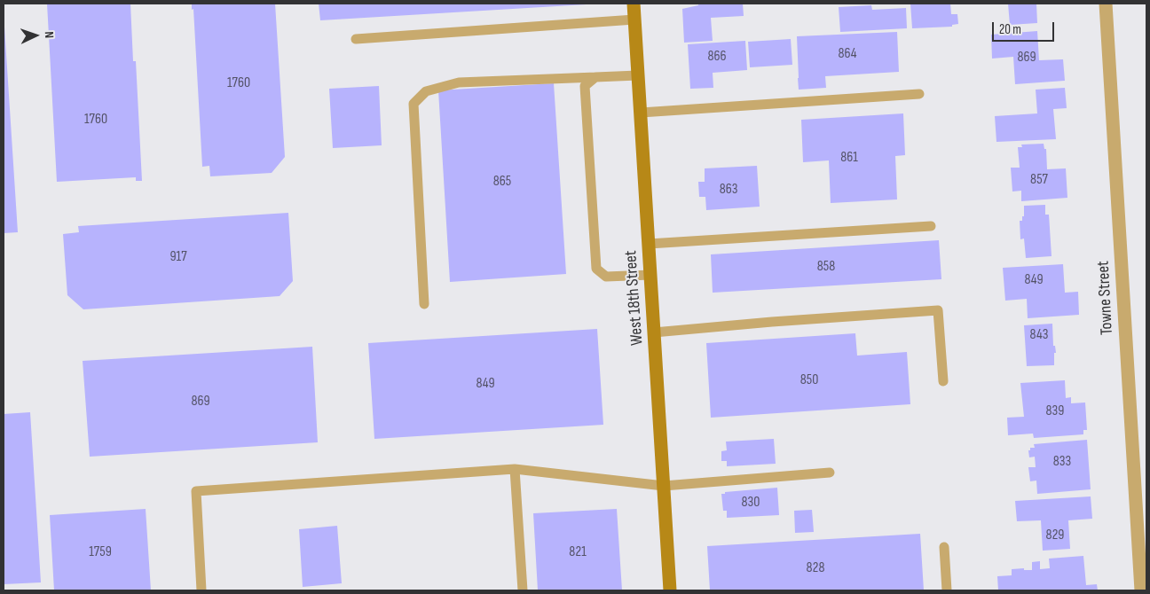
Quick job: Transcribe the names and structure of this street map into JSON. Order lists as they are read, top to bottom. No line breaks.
{"streets":{"street":["West 18th Street","Towne Street"]},"house_numbers":["864","866","869","1760","1760","861","857","865","863","917","858","849","843","850","849","869","839","833","830","829","1759","821","828"],"scale_bar":"20 m","north":"right"}
